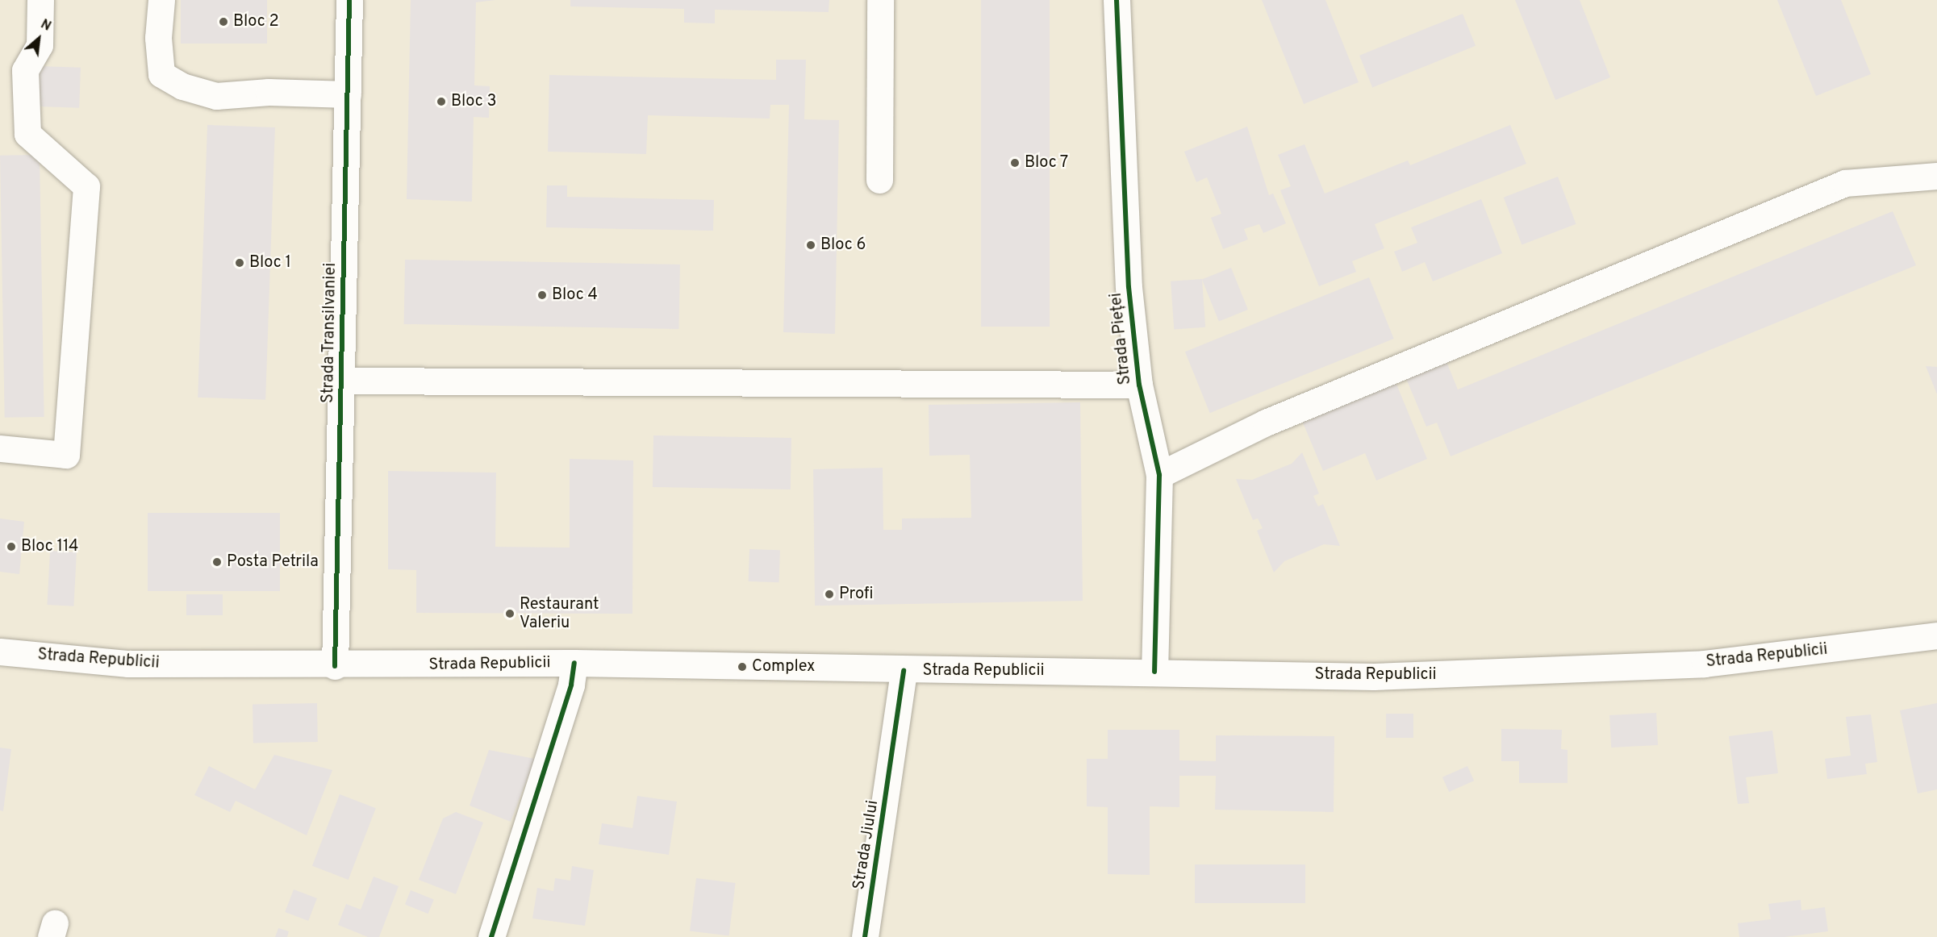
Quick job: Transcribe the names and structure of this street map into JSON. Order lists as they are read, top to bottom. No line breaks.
{"streets":{"street":["Strada Transilvaniei","Strada Pieței","Strada Republicii","Strada Jiului"]},"crossings":[["Strada Transilvaniei","Strada Republicii"],["Strada Pieței","Strada Republicii"],["Strada Republicii","Strada Jiului"]],"places":["Bloc 2","Bloc 3","Bloc 7","Bloc 6","Bloc 1","Bloc 4","Bloc 114","Posta Petrila","Profi","Restaurant Valeriu","Complex"],"north":"top right"}
